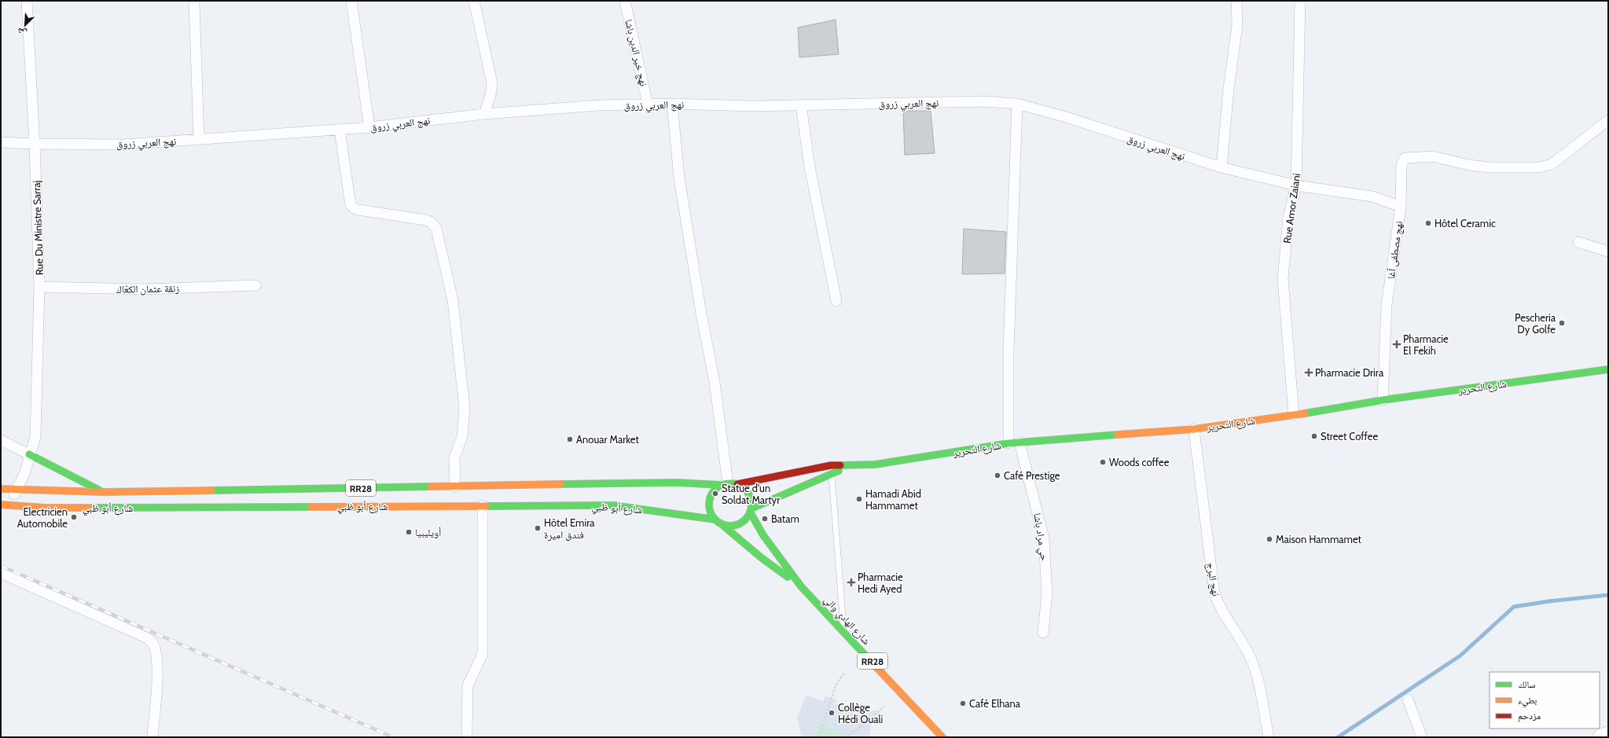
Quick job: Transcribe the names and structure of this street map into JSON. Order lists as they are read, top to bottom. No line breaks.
{"streets":{"main road":["شارع التحرير","RR28","شارع أبو ظبي","شارع الهادي والي"],"street":["نهج خير الدين باشا","نهج العربي زروق","Rue Amor Zaiani","Rue Du Ministre Sarraj","نهج مصطفى آغا","زنقة عثمان الكعّاك","حي مراد باشا","نهج البرج"]},"crossings":[["نهج خير الدين باشا","نهج العربي زروق"],["نهج العربي زروق","Rue Amor Zaiani"],["نهج العربي زروق","Rue Du Ministre Sarraj"],["نهج العربي زروق","نهج مصطفى آغا"],["Rue Amor Zaiani","نهج مصطفى آغا"],["Rue Amor Zaiani","شارع التحرير"],["Rue Du Ministre Sarraj","زنقة عثمان الكعّاك"],["Rue Du Ministre Sarraj","شارع أبو ظبي"],["نهج مصطفى آغا","شارع التحرير"],["شارع التحرير","RR28"],["شارع التحرير","شارع أبو ظبي"],["شارع التحرير","حي مراد باشا"],["شارع التحرير","نهج البرج"],["شارع التحرير","شارع الهادي والي"],["RR28","شارع أبو ظبي"],["RR28","شارع الهادي والي"],["شارع أبو ظبي","شارع الهادي والي"]],"places":{"other":["Hôtel Ceramic","Pescheria Dy Golfe","Street Coffee","Anouar Market","Woods coffee","Café Prestige","Statue d'un Soldat Martyr","Hamadi Abid Hammamet","Electricien Automobile","Batam","Hôtel Emira فندق اميرة","أويليبيا","Maison Hammamet","Café Elhana","Collège Hédi Ouali"],"health":["Pharmacie El Fekih","Pharmacie Drira","Pharmacie Hedi Ayed"]},"legend":["سالك","بطيء","مزدحم"],"north":"bottom left"}
